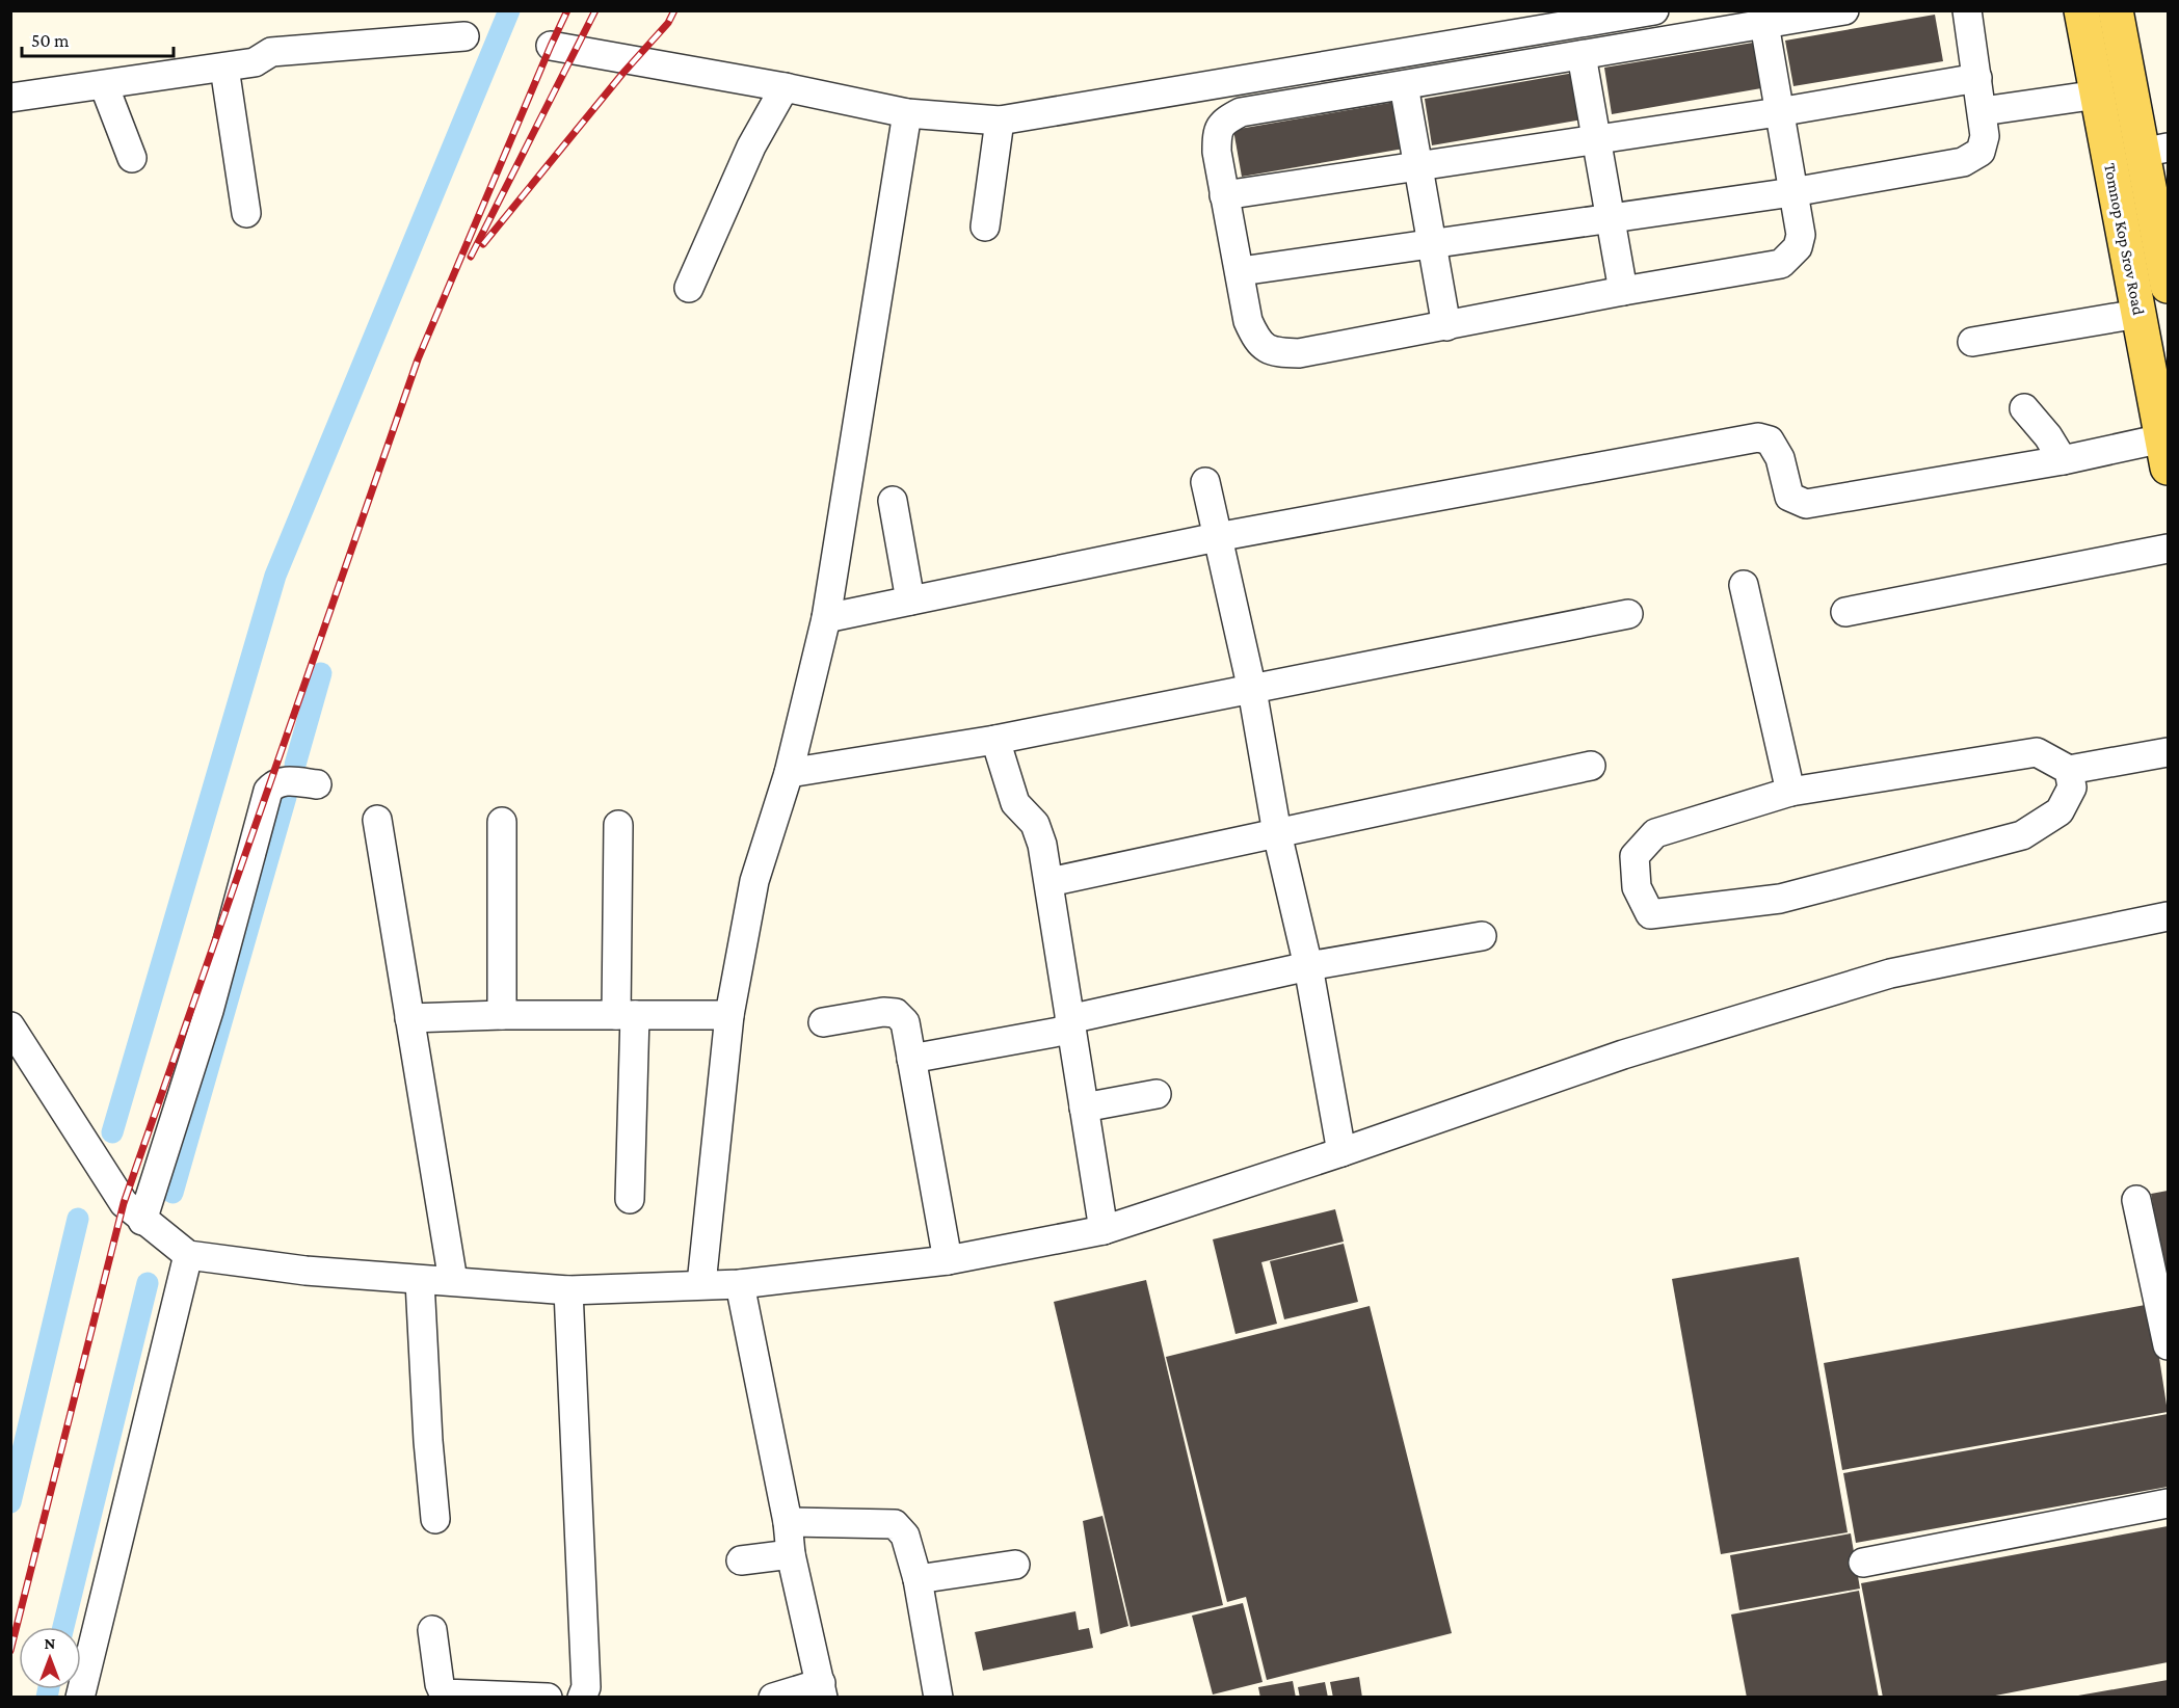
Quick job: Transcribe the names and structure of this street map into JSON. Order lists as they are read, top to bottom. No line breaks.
{"streets":{"main road":["Tomnop Kop Srov Road"]},"scale_bar":"50 m","north":"top"}
